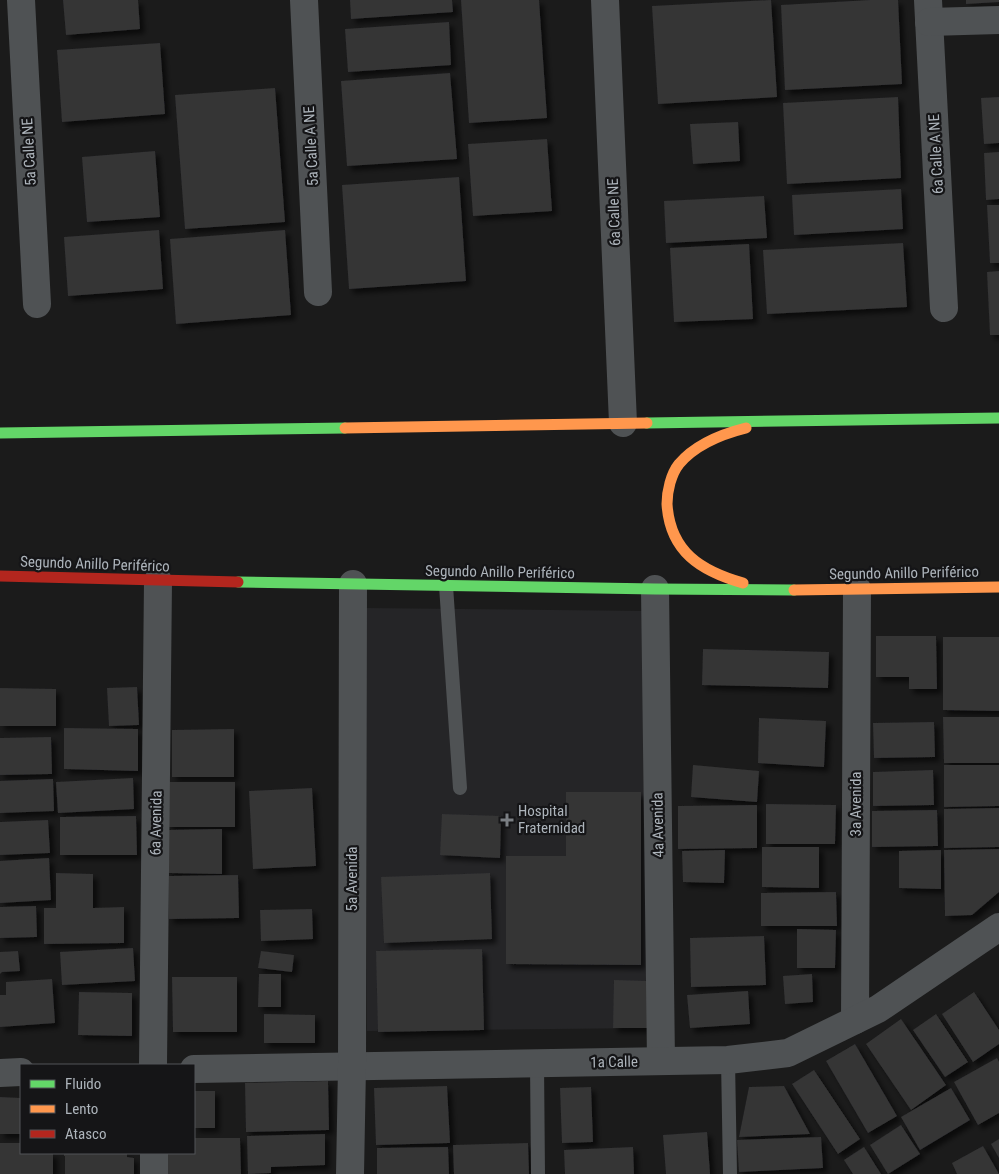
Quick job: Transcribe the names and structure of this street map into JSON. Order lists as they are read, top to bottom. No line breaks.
{"streets":{"main road":["Segundo Anillo Periférico"],"street":["5a Calle A NE","5a Calle NE","6a Calle A NE","6a Calle NE","3a Avenida","6a Avenida","4a Avenida","5a Avenida","1a Calle"]},"crossings":[["Segundo Anillo Periférico","3a Avenida"],["Segundo Anillo Periférico","6a Avenida"],["Segundo Anillo Periférico","4a Avenida"],["Segundo Anillo Periférico","5a Avenida"],["3a Avenida","1a Calle"],["4a Avenida","1a Calle"],["5a Avenida","1a Calle"]],"places":{"health":["Hospital Fraternidad"]},"legend":["Fluido","Lento","Atasco"]}
